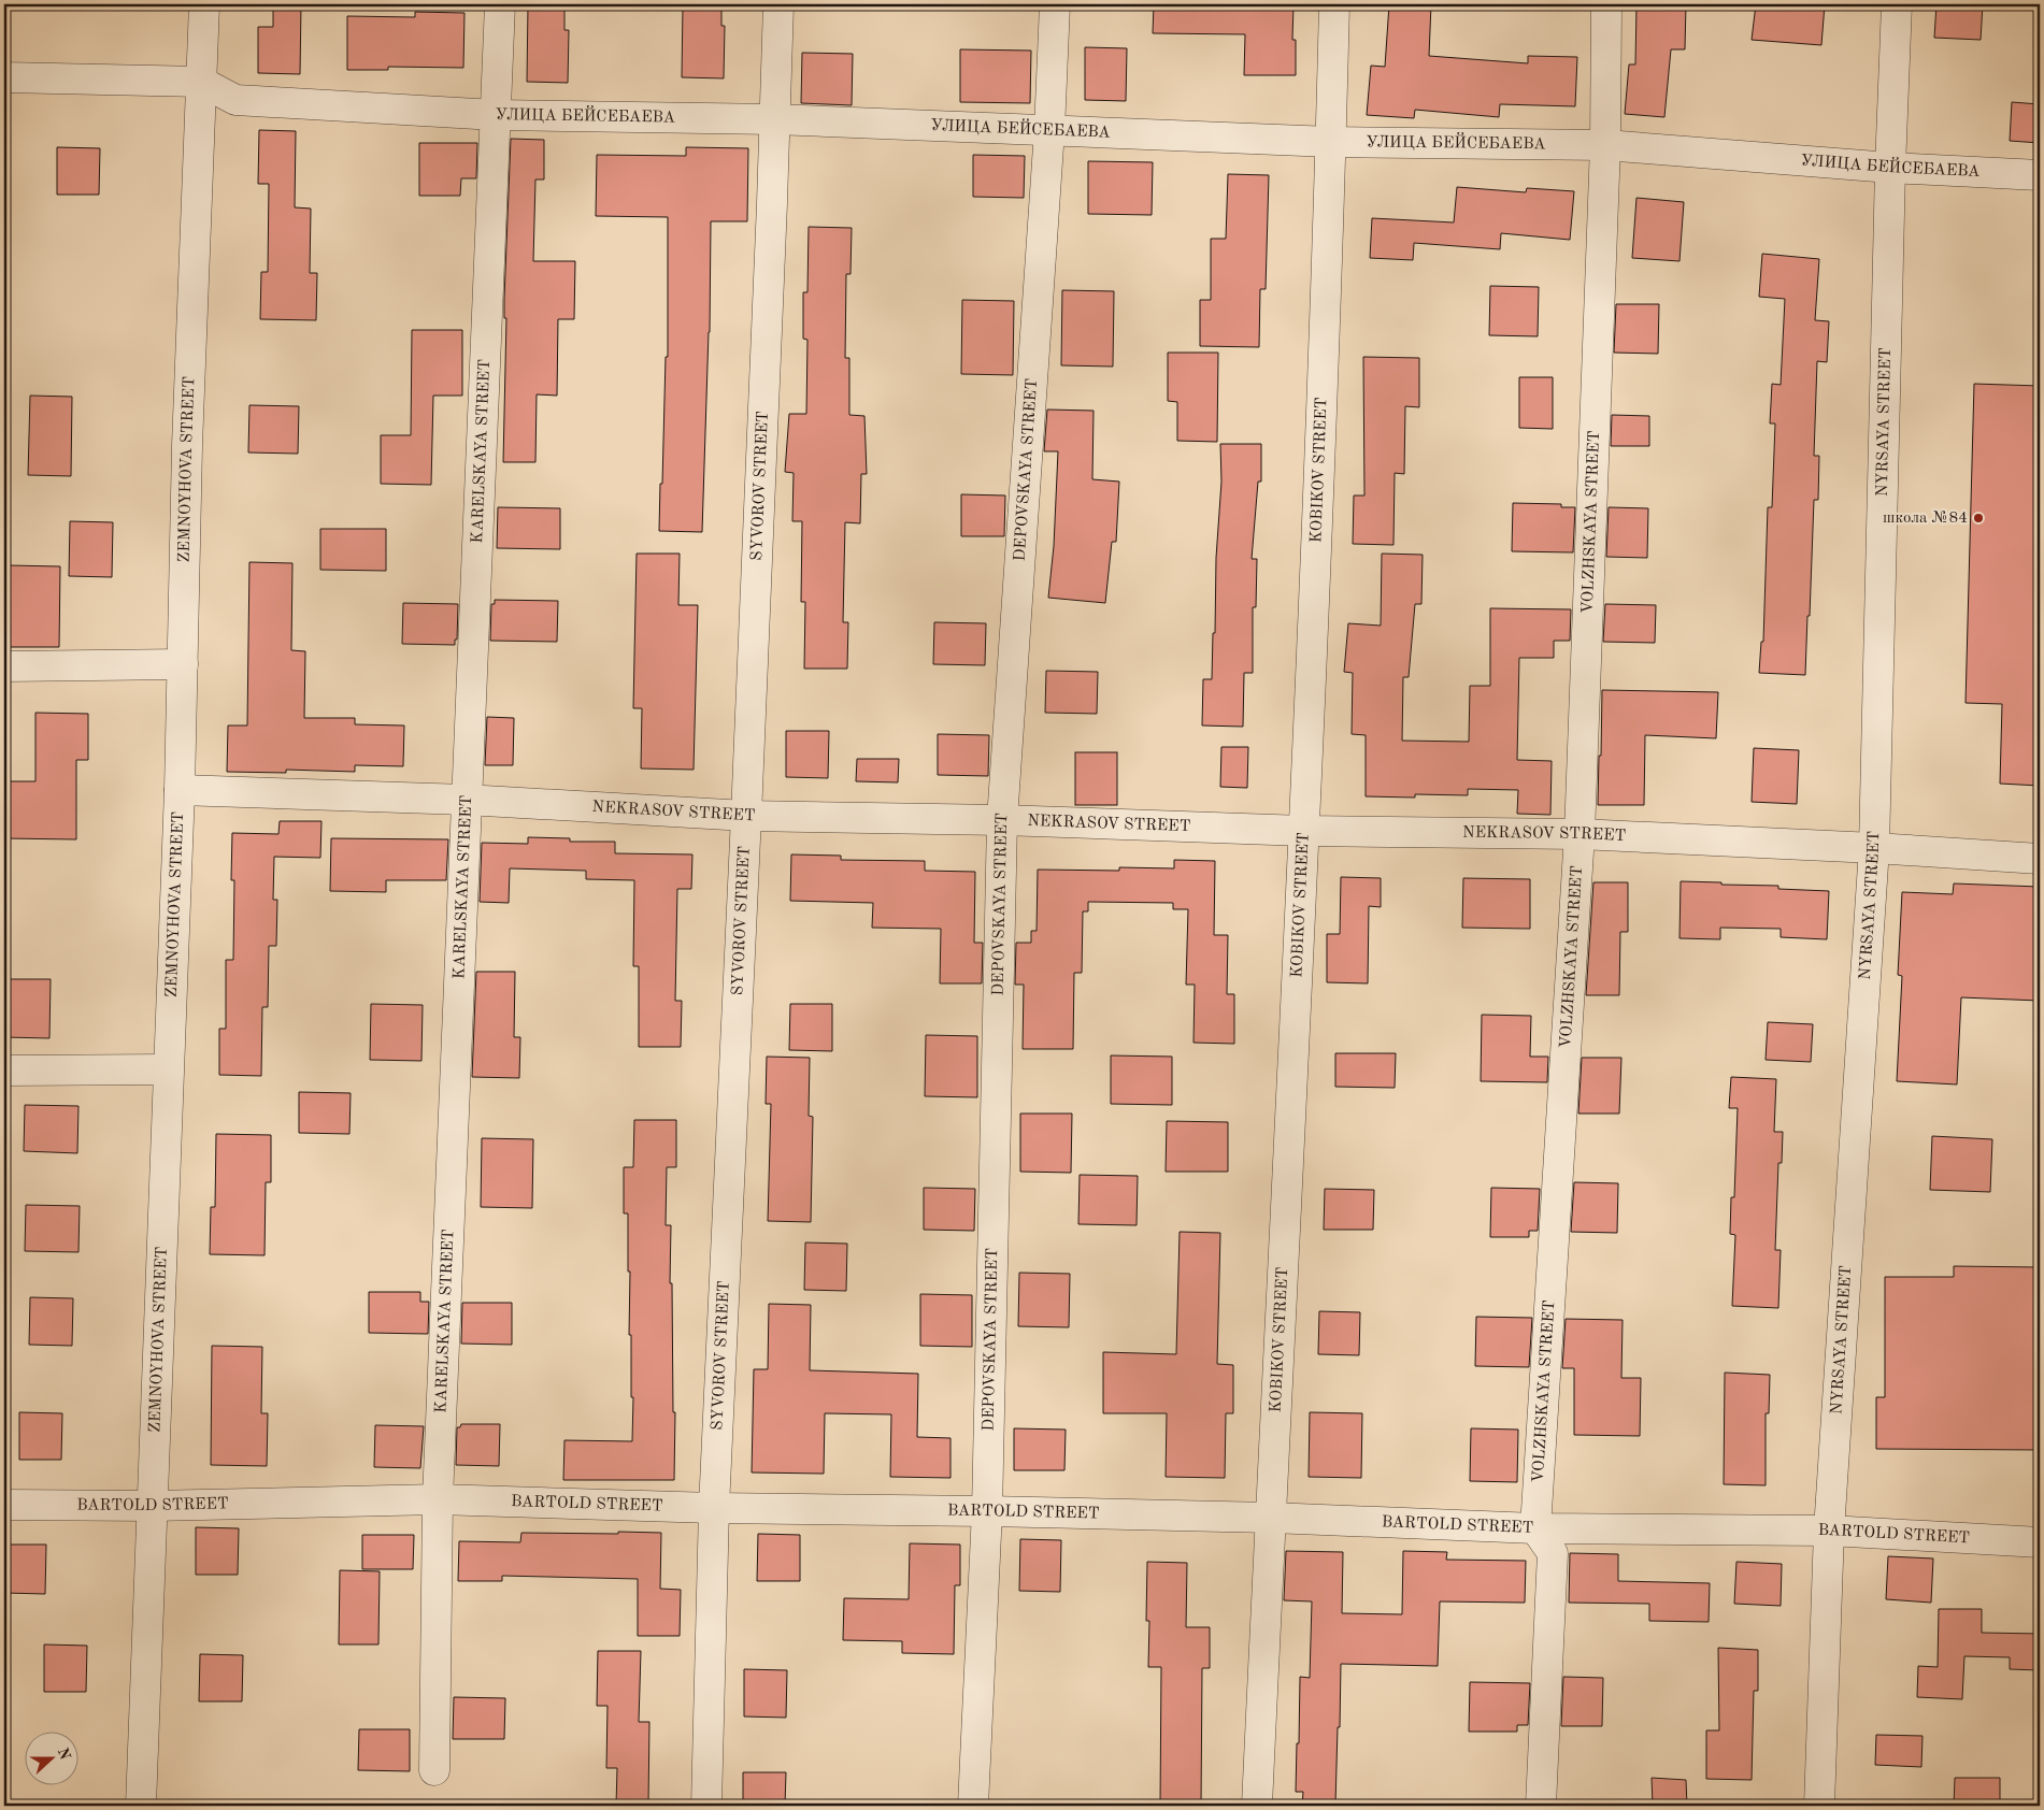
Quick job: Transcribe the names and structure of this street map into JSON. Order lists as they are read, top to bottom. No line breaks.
{"streets":{"street":["УЛИЦА БЕЙСЕБАЕВА","NYRSAYA STREET","KARELSKAYA STREET","ZEMNOYHOVA STREET","DEPOVSKAYA STREET","KOBIKOV STREET","SYVOROV STREET","VOLZHSKAYA STREET","NEKRASOV STREET","BARTOLD STREET"]},"crossings":[["УЛИЦА БЕЙСЕБАЕВА","NYRSAYA STREET"],["УЛИЦА БЕЙСЕБАЕВА","KARELSKAYA STREET"],["УЛИЦА БЕЙСЕБАЕВА","ZEMNOYHOVA STREET"],["УЛИЦА БЕЙСЕБАЕВА","DEPOVSKAYA STREET"],["УЛИЦА БЕЙСЕБАЕВА","KOBIKOV STREET"],["УЛИЦА БЕЙСЕБАЕВА","SYVOROV STREET"],["УЛИЦА БЕЙСЕБАЕВА","VOLZHSKAYA STREET"],["NYRSAYA STREET","NEKRASOV STREET"],["NYRSAYA STREET","BARTOLD STREET"],["KARELSKAYA STREET","NEKRASOV STREET"],["KARELSKAYA STREET","BARTOLD STREET"],["ZEMNOYHOVA STREET","NEKRASOV STREET"],["ZEMNOYHOVA STREET","BARTOLD STREET"],["DEPOVSKAYA STREET","NEKRASOV STREET"],["DEPOVSKAYA STREET","BARTOLD STREET"],["KOBIKOV STREET","NEKRASOV STREET"],["KOBIKOV STREET","BARTOLD STREET"],["SYVOROV STREET","NEKRASOV STREET"],["SYVOROV STREET","BARTOLD STREET"],["VOLZHSKAYA STREET","NEKRASOV STREET"],["VOLZHSKAYA STREET","BARTOLD STREET"]],"places":["школа №84"],"north":"right"}
